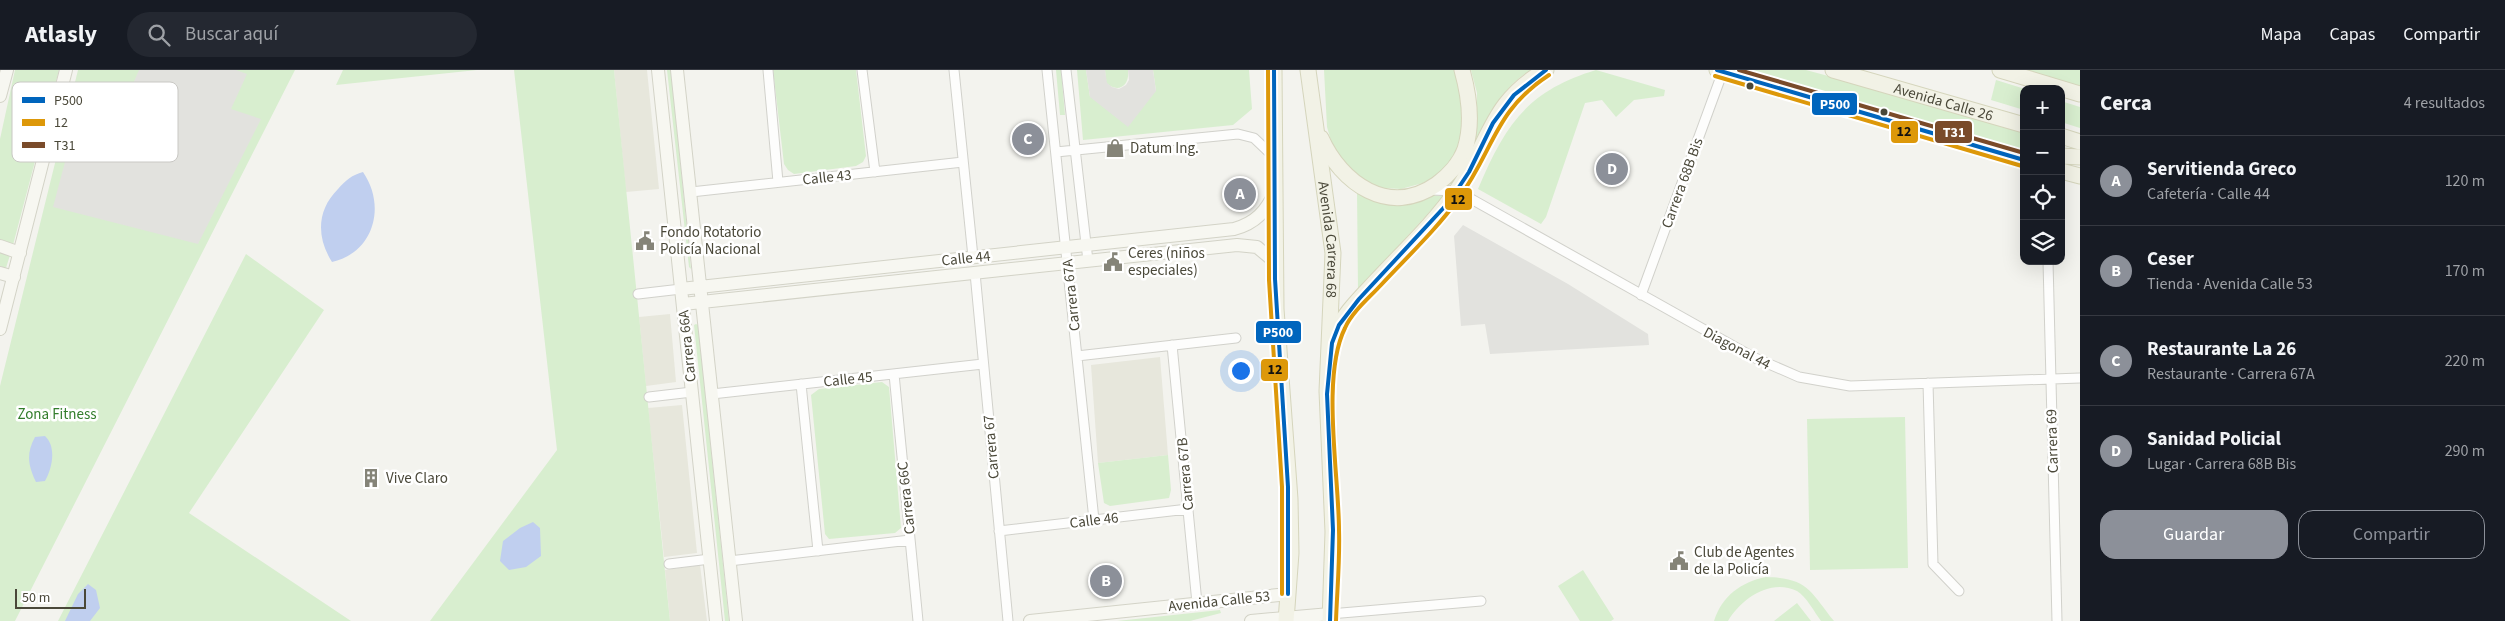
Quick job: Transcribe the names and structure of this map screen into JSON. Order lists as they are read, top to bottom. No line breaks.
{"streets":{"main road":["Avenida Calle 26","Avenida Carrera 68"],"street":["Calle 43","Carrera 68B Bis","Calle 44","Carrera 67A","Carrera 66A","Diagonal 44","Calle 45","Carrera 69","Carrera 67","Carrera 67B","Carrera 66C","Calle 46","Avenida Calle 53"]},"crossings":[["Calle 43","Carrera 66A"],["Carrera 68B Bis","Diagonal 44"],["Avenida Carrera 68","Avenida Calle 53"],["Calle 44","Carrera 67A"],["Calle 44","Carrera 66A"],["Calle 44","Carrera 67"],["Carrera 67A","Calle 46"],["Carrera 66A","Calle 45"],["Diagonal 44","Carrera 69"],["Calle 45","Carrera 67"],["Calle 45","Carrera 66C"],["Carrera 67","Calle 46"],["Carrera 67B","Calle 46"],["Carrera 67B","Avenida Calle 53"]],"parks":["Zona Fitness"],"places":{"shop":["Datum Ing."],"public building":["Fondo Rotatorio Policía Nacional","Ceres (niños especiales)","Club de Agentes de la Policía"],"building":["Vive Claro"]},"lines":["transit line P500","transit line 12","transit line T31"],"legend":["P500","12","T31"],"scale_bar":"50 m","page":{"header":"Atlasly","search":"Buscar aquí","nav":["Mapa","Capas","Compartir"],"heading":["Cerca","4 resultados"],"map_buttons":["+","−"],"pins":["C","D","A","B"],"list":[{"mark":"A","name":"Servitienda Greco","note":"Cafetería · Calle 44","value":"120 m"},{"mark":"B","name":"Ceser","note":"Tienda · Avenida Calle 53","value":"170 m"},{"mark":"C","name":"Restaurante La 26","note":"Restaurante · Carrera 67A","value":"220 m"},{"mark":"D","name":"Sanidad Policial","note":"Lugar · Carrera 68B Bis","value":"290 m"}],"buttons":["Guardar","Compartir"],"scale":"50 m"}}
